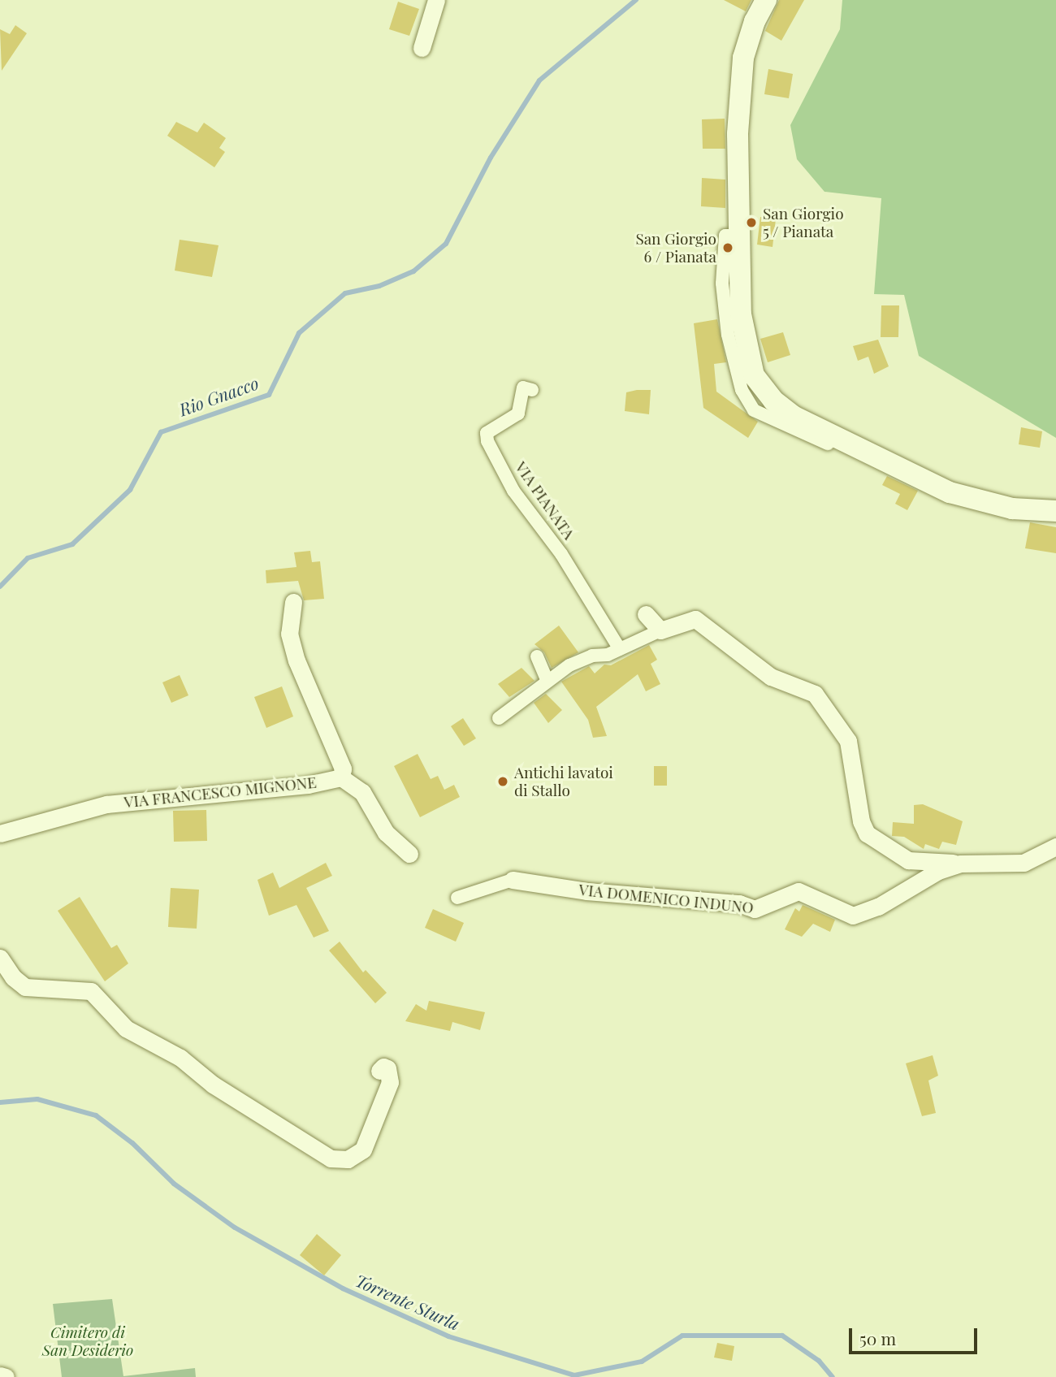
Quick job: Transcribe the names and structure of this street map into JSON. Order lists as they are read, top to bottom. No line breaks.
{"streets":{"street":["VIA PIANATA","VIA FRANCESCO MIGNONE","VIA DOMENICO INDUNO"]},"water":["Rio Gnacco","Torrente Sturla"],"parks":["Cimitero di San Desiderio"],"places":["San Giorgio 5 / Pianata","San Giorgio 6 / Pianata","Antichi lavatoi di Stallo"],"scale_bar":"50 m"}
